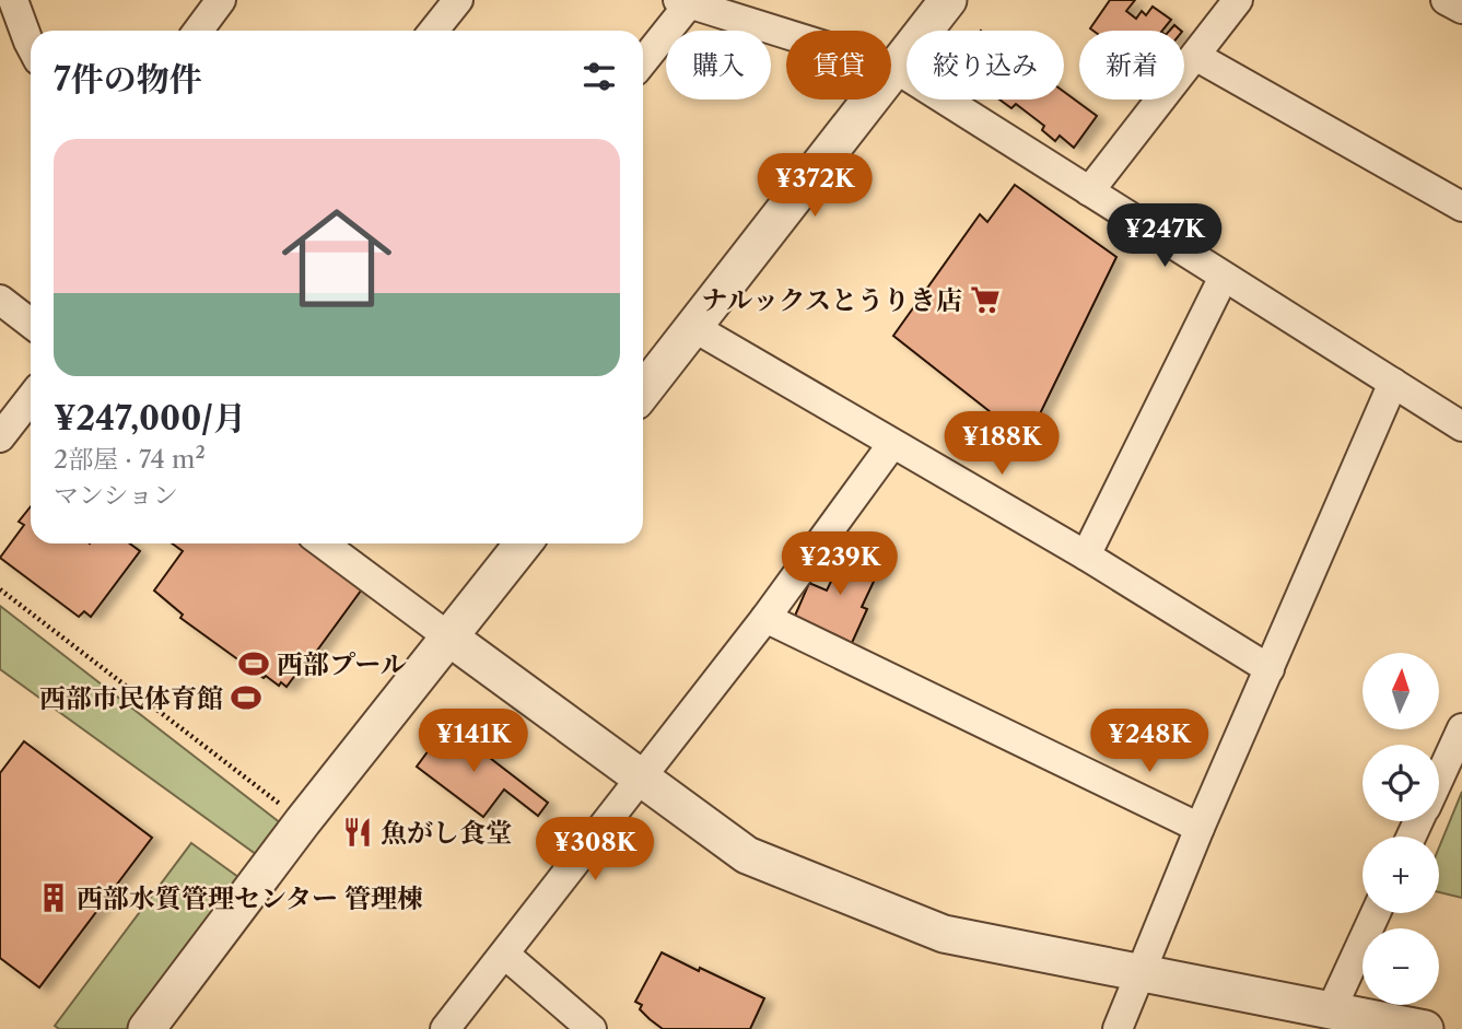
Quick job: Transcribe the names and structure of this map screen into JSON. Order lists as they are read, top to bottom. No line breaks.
{"places":{"supermarket":["ナルックスとうりき店"],"sports":["西部プール","西部市民体育館"],"restaurant":["魚がし食堂"],"building":["西部水質管理センター 管理棟"]},"north":"top","page":{"chip":["購入","賃貸","絞り込み","新着"],"heading":"7件の物件","list":[{"name":"¥247,000/月","note":"2部屋 · 74 m² · マンション"}],"price":["¥372K","¥247K","¥188K","¥239K","¥141K","¥248K","¥308K"],"map_buttons":["+","−"]}}
